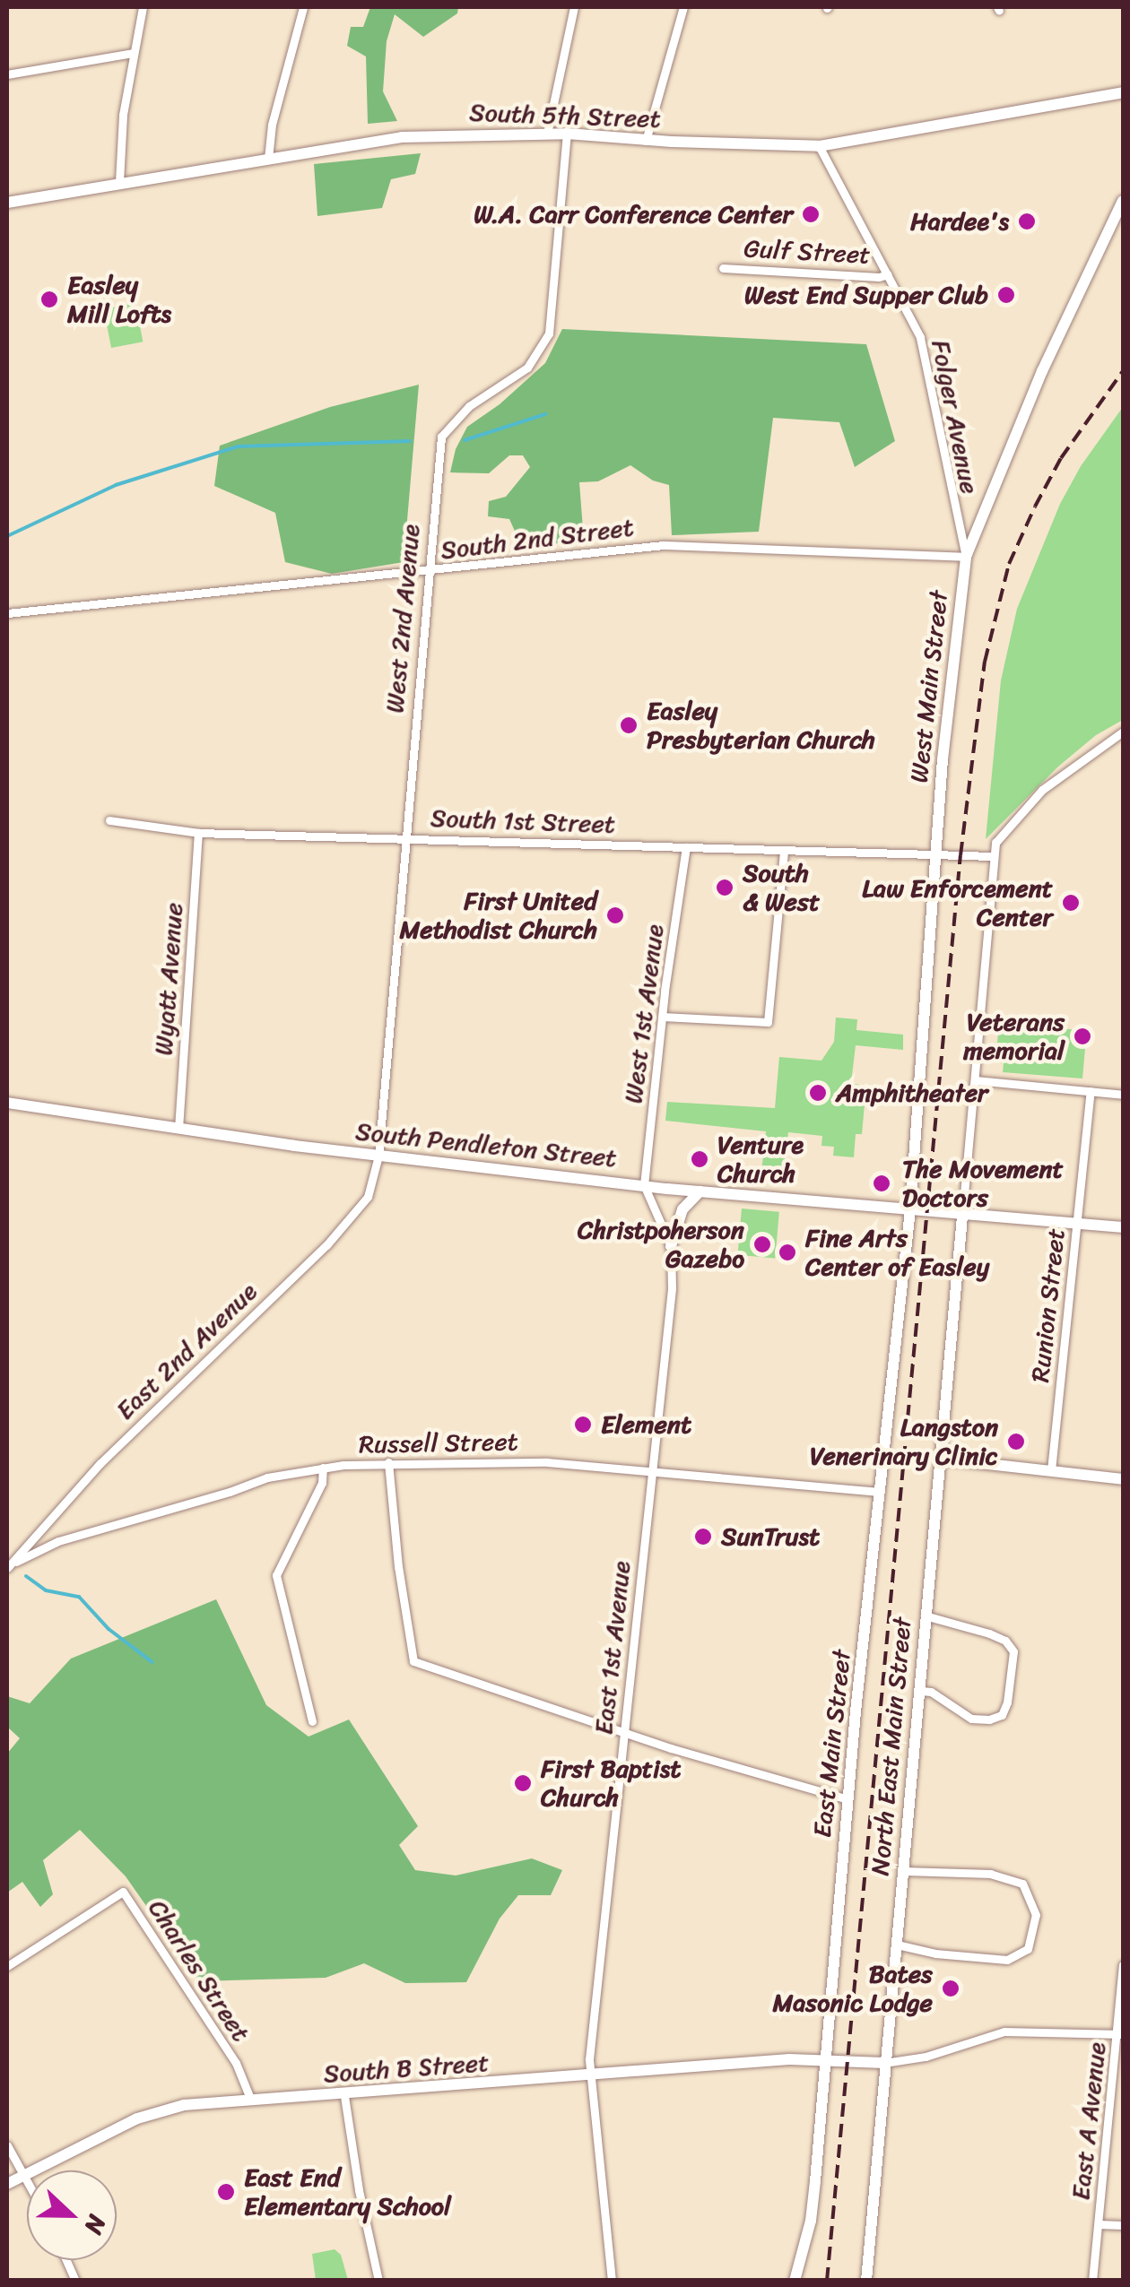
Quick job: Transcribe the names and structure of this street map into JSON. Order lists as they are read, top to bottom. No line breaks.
{"streets":{"main road":["South 5th Street","West Main Street","South Pendleton Street","East Main Street","North East Main Street","South B Street"],"street":["Gulf Street","Folger Avenue","South 2nd Street","West 2nd Avenue","South 1st Street","Wyatt Avenue","West 1st Avenue","Runion Street","East 2nd Avenue","Russell Street","East 1st Avenue","Charles Street","East A Avenue"]},"crossings":[["South 5th Street","Folger Avenue"],["South 5th Street","West 2nd Avenue"],["Gulf Street","Folger Avenue"],["Folger Avenue","South 2nd Street"],["Folger Avenue","West Main Street"],["South 2nd Street","West 2nd Avenue"],["South 2nd Street","West Main Street"],["West 2nd Avenue","South 1st Street"],["West 2nd Avenue","South Pendleton Street"],["West 2nd Avenue","East 2nd Avenue"],["West Main Street","South 1st Street"],["West Main Street","South Pendleton Street"],["West Main Street","East Main Street"],["South 1st Street","Wyatt Avenue"],["South 1st Street","West 1st Avenue"],["Wyatt Avenue","South Pendleton Street"],["West 1st Avenue","South Pendleton Street"],["West 1st Avenue","East 1st Avenue"],["South Pendleton Street","Runion Street"],["South Pendleton Street","East 2nd Avenue"],["South Pendleton Street","East 1st Avenue"],["South Pendleton Street","East Main Street"],["South Pendleton Street","North East Main Street"],["East 2nd Avenue","Russell Street"],["Russell Street","East 1st Avenue"],["Russell Street","East Main Street"],["East 1st Avenue","South B Street"],["East Main Street","South B Street"],["North East Main Street","South B Street"],["Charles Street","South B Street"]],"places":["W.A. Carr Conference Center","Hardee's","West End Supper Club","Easley Mill Lofts","Easley Presbyterian Church","South & West","Law Enforcement Center","First United Methodist Church","Veterans memorial","Amphitheater","Venture Church","The Movement Doctors","Christpoherson Gazebo","Fine Arts Center of Easley","Element","Langston Venerinary Clinic","SunTrust","First Baptist Church","Bates Masonic Lodge","East End Elementary School"],"north":"right"}
